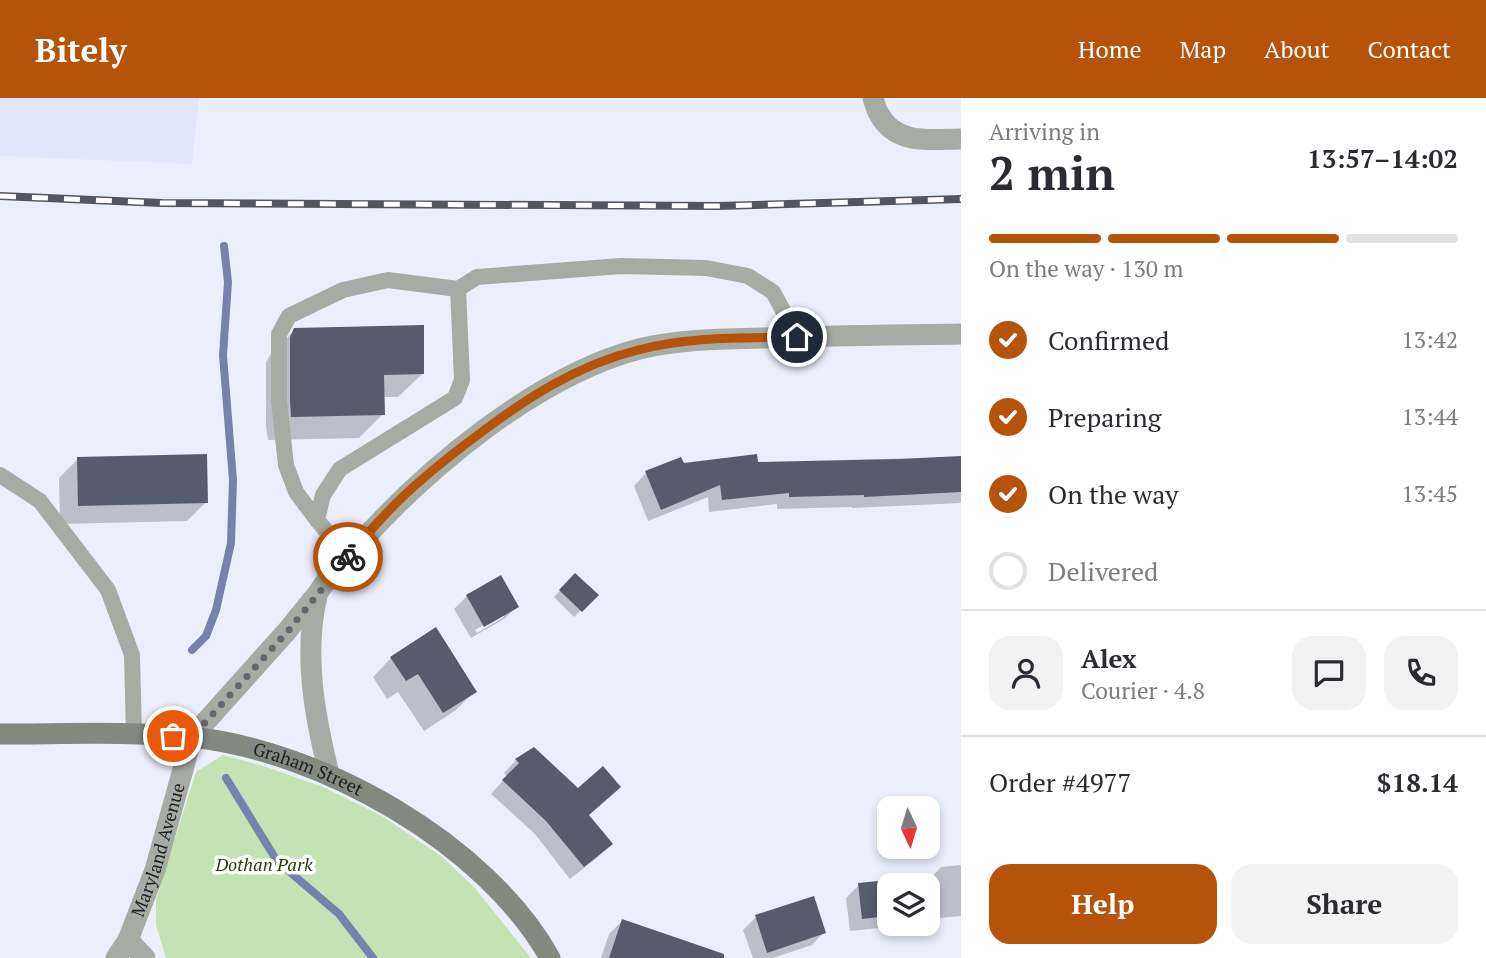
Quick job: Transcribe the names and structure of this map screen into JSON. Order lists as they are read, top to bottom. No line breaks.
{"streets":{"street":["Graham Street","Maryland Avenue"]},"crossings":[["Graham Street","Maryland Avenue"]],"parks":["Dothan Park"],"north":"bottom","page":{"header":"Bitely","nav":["Home","Map","About","Contact"],"heading":["2 min","Arriving in","13:57–14:02"],"panel":["Alex","Courier · 4.8","Order #4977","$18.14"],"bar":"On the way · 130 m","list":[["Confirmed","13:42"],["Preparing","13:44"],["On the way","13:45"],"Delivered"],"buttons":["Help","Share"]}}
